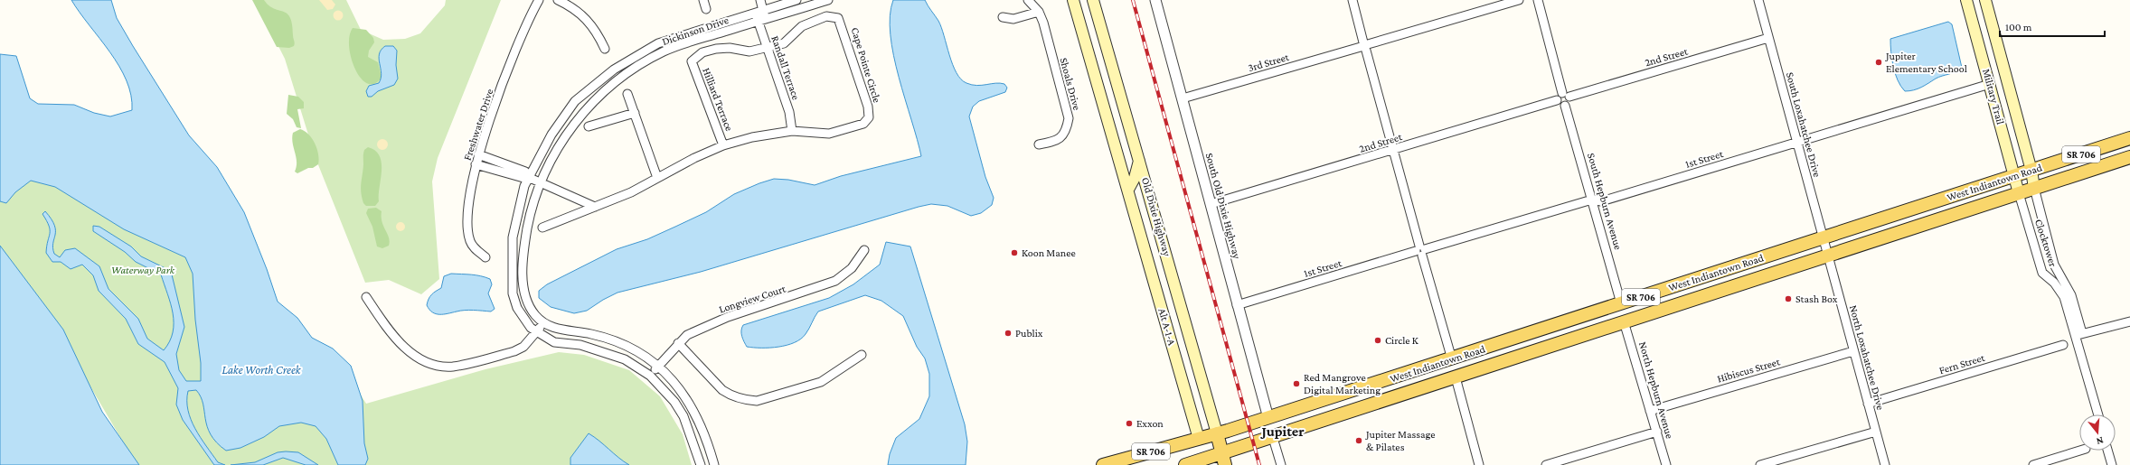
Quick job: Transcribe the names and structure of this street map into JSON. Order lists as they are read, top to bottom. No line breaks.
{"streets":{"main road":["Military Trail","SR 706","West Indiantown Road","Old Dixie Highway","Alt A-1-A"],"street":["Dickinson Drive","2nd Street","3rd Street","Cape Pointe Circle","Randall Terrace","Shoals Drive","Hilliard Terrace","Freshwater Drive","South Loxahatchee Drive","1st Street","South Hepburn Avenue","South Old Dixie Highway","Clocktower","Longview Court","North Loxahatchee Drive","Fern Street","Hibiscus Street","North Hepburn Avenue"]},"crossings":[["Dickinson Drive","Randall Terrace"],["Dickinson Drive","Longview Court"],["2nd Street","South Loxahatchee Drive"],["2nd Street","South Hepburn Avenue"],["2nd Street","South Old Dixie Highway"],["3rd Street","South Old Dixie Highway"],["Cape Pointe Circle","Randall Terrace"],["Cape Pointe Circle","Hilliard Terrace"],["Military Trail","1st Street"],["Military Trail","West Indiantown Road"],["Military Trail","Clocktower"],["South Loxahatchee Drive","1st Street"],["South Loxahatchee Drive","West Indiantown Road"],["South Loxahatchee Drive","North Loxahatchee Drive"],["SR 706","West Indiantown Road"],["SR 706","Alt A-1-A"],["1st Street","South Hepburn Avenue"],["1st Street","South Old Dixie Highway"],["West Indiantown Road","South Hepburn Avenue"],["West Indiantown Road","South Old Dixie Highway"],["West Indiantown Road","Old Dixie Highway"],["West Indiantown Road","Clocktower"],["West Indiantown Road","Alt A-1-A"],["West Indiantown Road","North Loxahatchee Drive"],["West Indiantown Road","North Hepburn Avenue"],["Old Dixie Highway","Alt A-1-A"],["North Loxahatchee Drive","Fern Street"],["North Loxahatchee Drive","Hibiscus Street"],["Hibiscus Street","North Hepburn Avenue"]],"districts":["Jupiter"],"water":["Lake Worth Creek"],"parks":["Waterway Park"],"places":["Jupiter Elementary School","Koon Manee","Stash Box","Publix","Circle K","Red Mangrove Digital Marketing","Exxon","Jupiter Massage & Pilates"],"scale_bar":"100 m","north":"bottom"}
